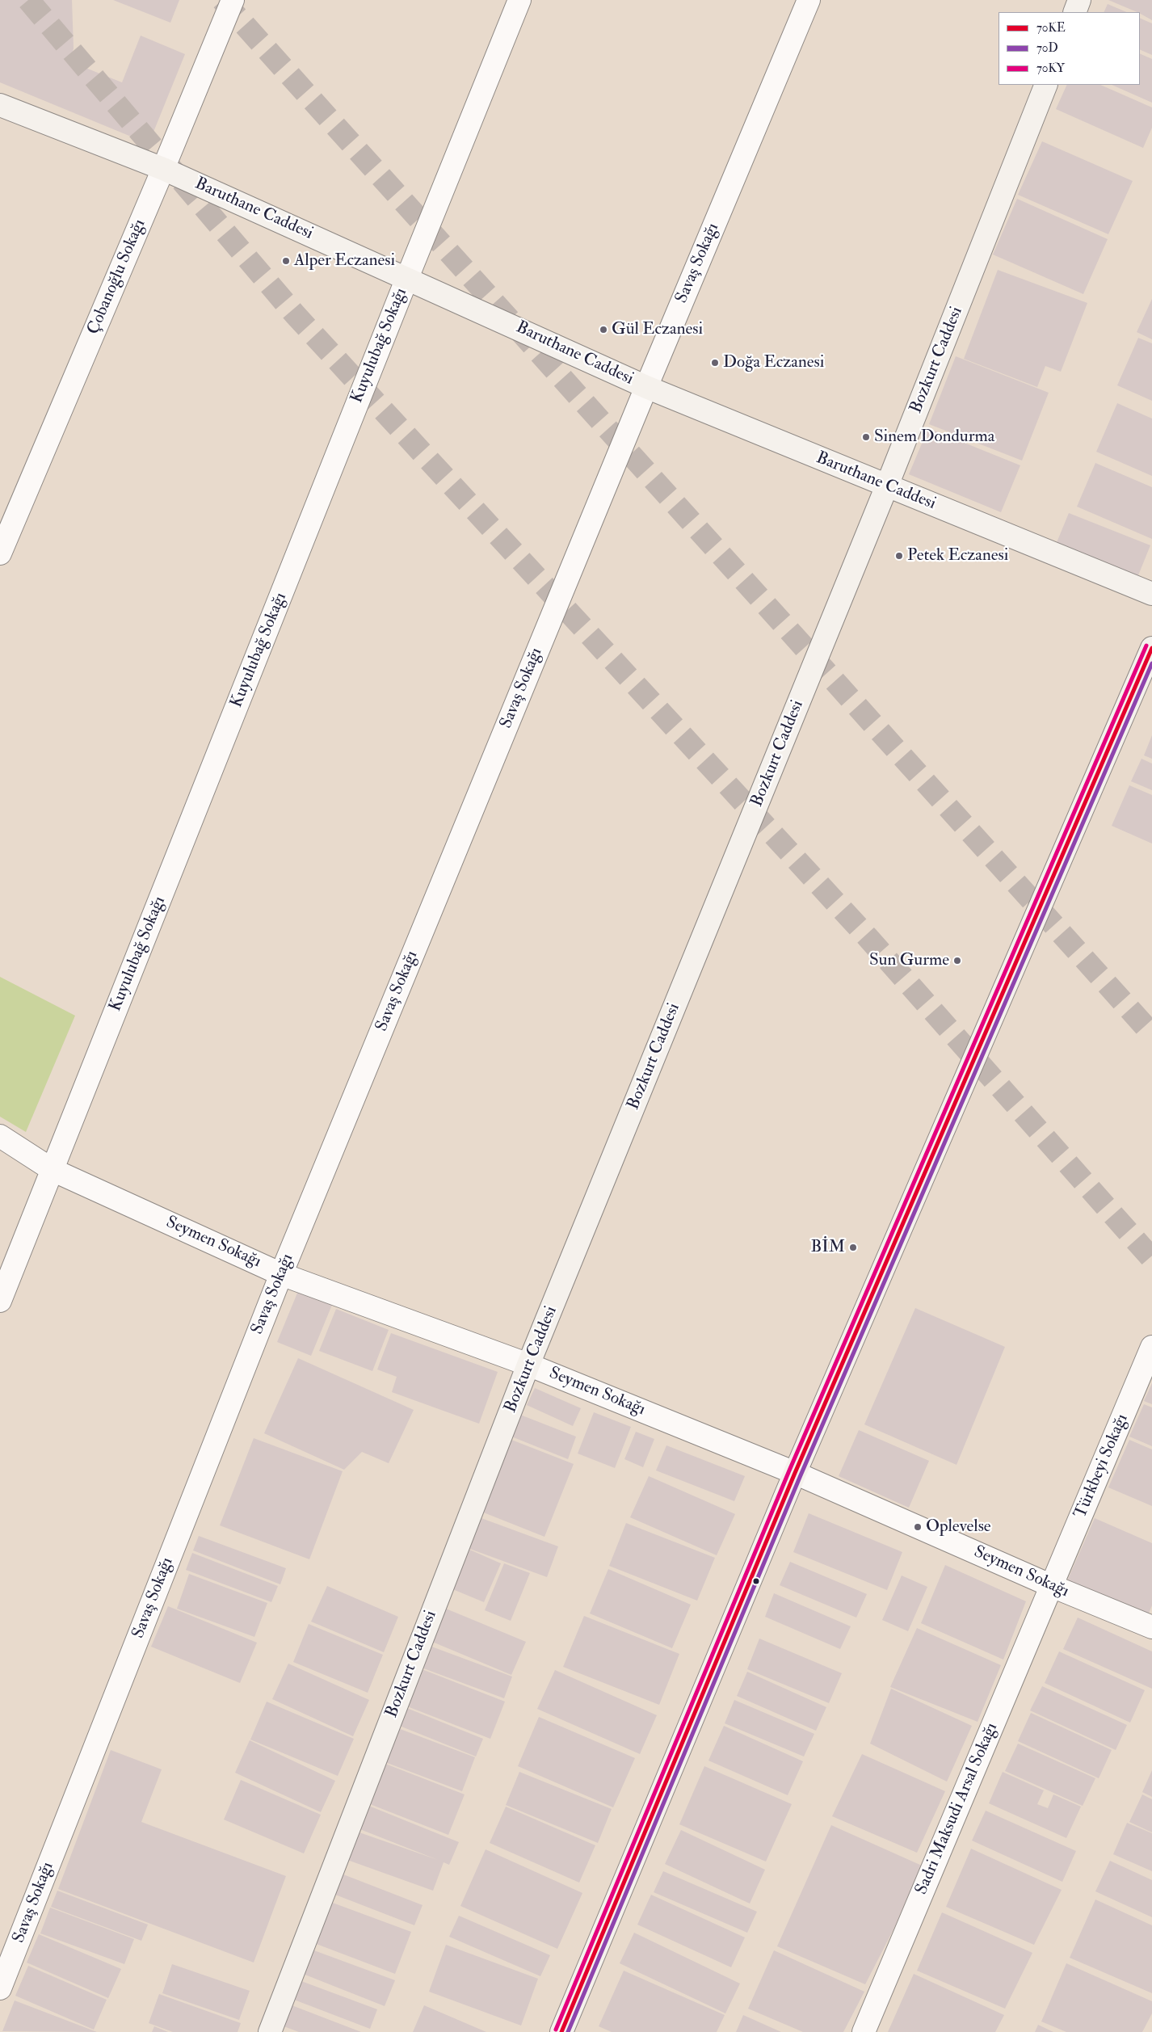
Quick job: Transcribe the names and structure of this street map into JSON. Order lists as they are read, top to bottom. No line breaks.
{"streets":{"street":["Baruthane Caddesi","Savaş Sokağı","Çobanoğlu Sokağı","Kuyulubağ Sokağı","Bozkurt Caddesi","Seymen Sokağı","Türkbeyi Sokağı","Sadri Maksudi Arsal Sokağı"]},"crossings":[["Baruthane Caddesi","Savaş Sokağı"],["Baruthane Caddesi","Çobanoğlu Sokağı"],["Baruthane Caddesi","Kuyulubağ Sokağı"],["Baruthane Caddesi","Bozkurt Caddesi"],["Savaş Sokağı","Seymen Sokağı"],["Kuyulubağ Sokağı","Seymen Sokağı"],["Bozkurt Caddesi","Seymen Sokağı"],["Seymen Sokağı","Türkbeyi Sokağı"],["Seymen Sokağı","Sadri Maksudi Arsal Sokağı"],["Türkbeyi Sokağı","Sadri Maksudi Arsal Sokağı"]],"places":["Alper Eczanesi","Gül Eczanesi","Doğa Eczanesi","Sinem Dondurma","Petek Eczanesi","Sun Gurme","BİM","Oplevelse"],"lines":["transit line 70KY","transit line 70KE","transit line 70D"],"legend":["70KE","70D","70KY"]}
